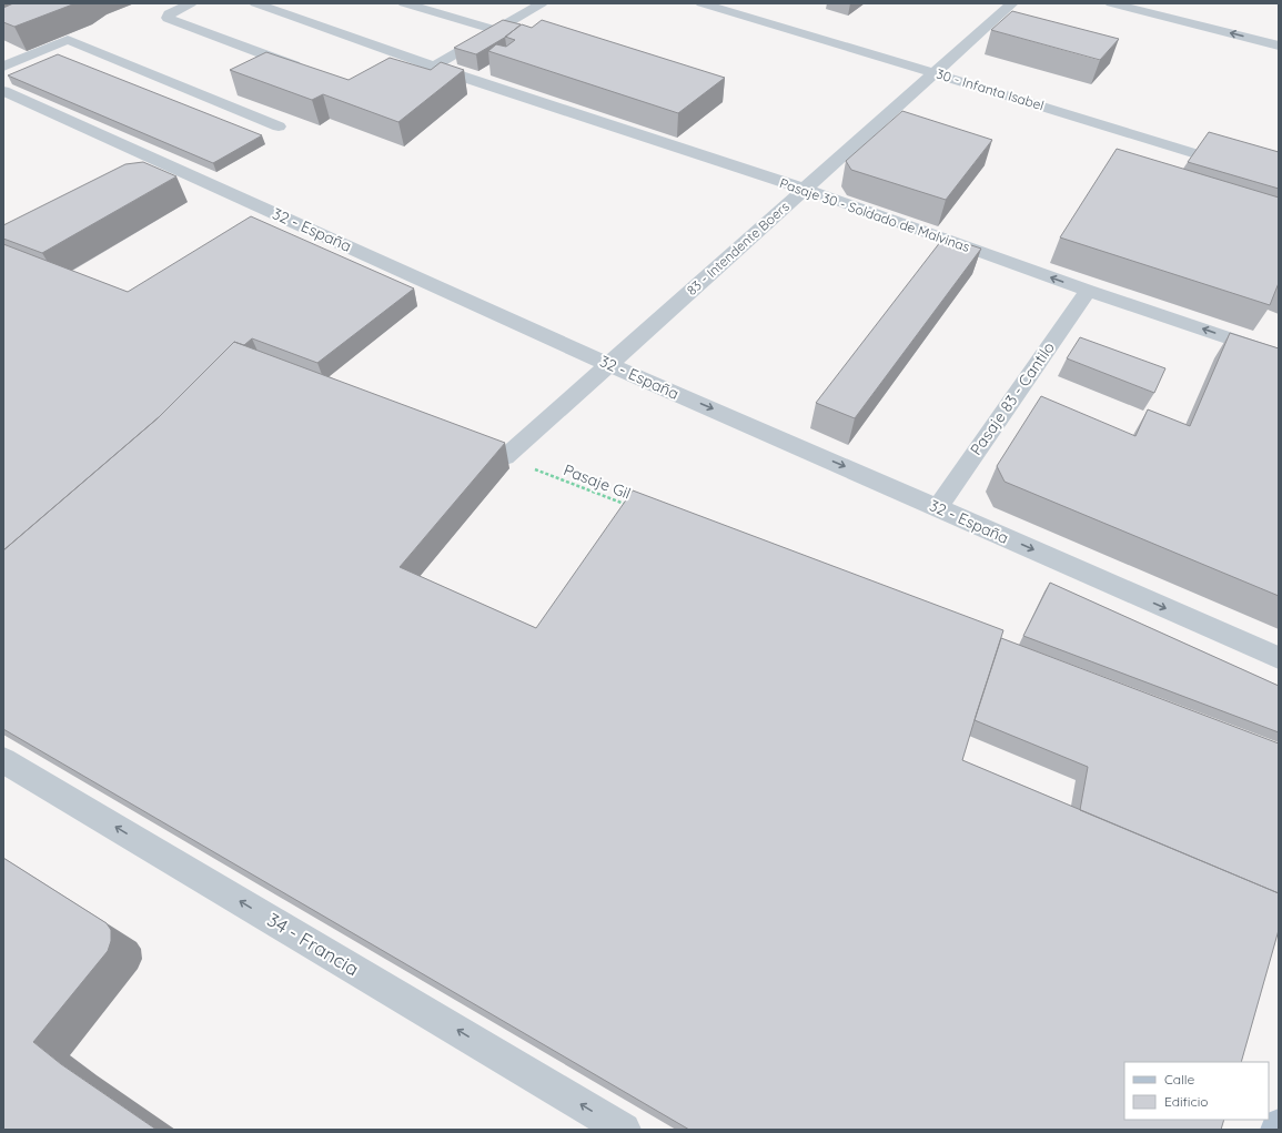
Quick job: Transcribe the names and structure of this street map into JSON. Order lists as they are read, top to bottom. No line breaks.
{"streets":{"street":["30 - Infanta Isabel","Pasaje 30 - Soldado de Malvinas","32 - España","83 - Intendente Boers","Pasaje 83 - Cantilo","34 - Francia"],"path":["Pasaje Gil"]},"crossings":[["30 - Infanta Isabel","83 - Intendente Boers"],["Pasaje 30 - Soldado de Malvinas","83 - Intendente Boers"],["Pasaje 30 - Soldado de Malvinas","Pasaje 83 - Cantilo"],["32 - España","83 - Intendente Boers"],["32 - España","Pasaje 83 - Cantilo"],["83 - Intendente Boers","Pasaje Gil"]],"one_way":["Pasaje 30 - Soldado de Malvinas","32 - España","34 - Francia"],"legend":["Calle","Edificio"]}
